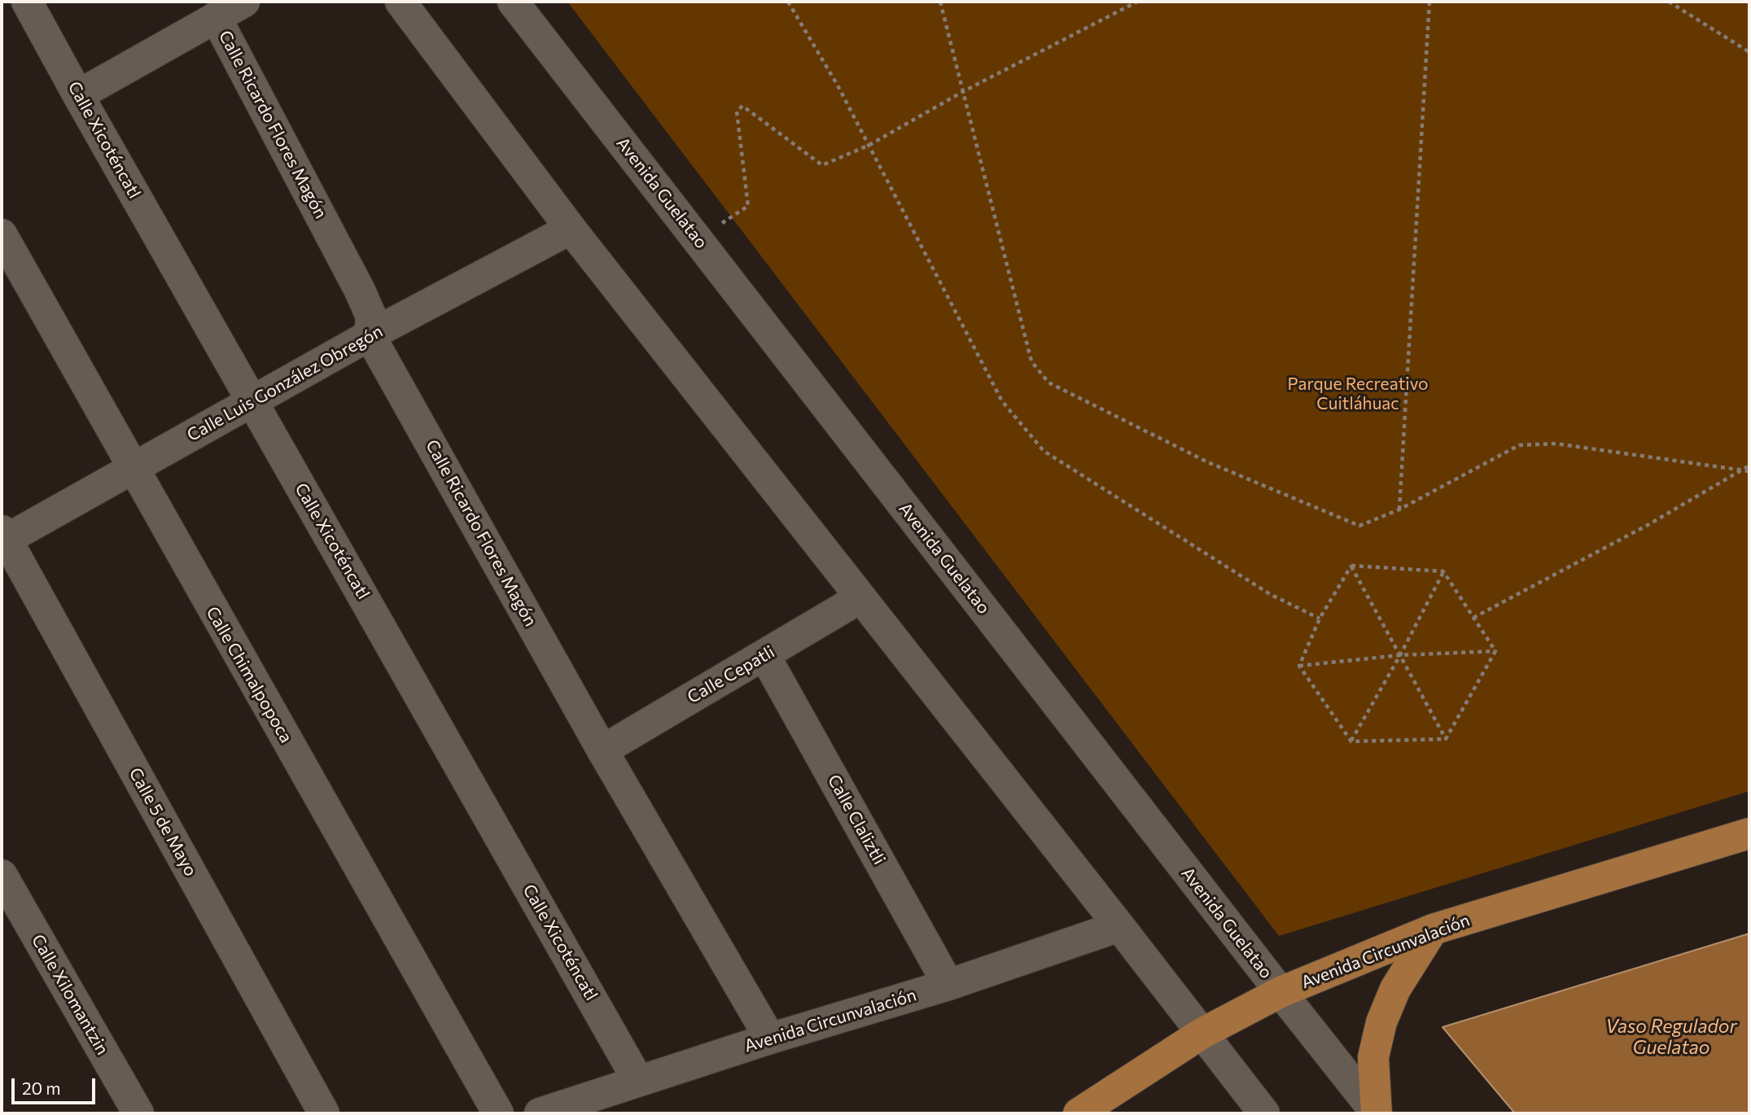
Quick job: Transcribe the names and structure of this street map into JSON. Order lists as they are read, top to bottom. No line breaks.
{"streets":{"main road":["Avenida Circunvalación"],"street":["Calle Ricardo Flores Magón","Calle Xicoténcatl","Avenida Guelatao","Calle Luis González Obregón","Calle Chimalpopoca","Calle Cepatli","Calle Claliztli","Calle 5 de Mayo","Calle Xilomantzin"]},"crossings":[["Calle Ricardo Flores Magón","Calle Luis González Obregón"],["Calle Ricardo Flores Magón","Calle Cepatli"],["Calle Ricardo Flores Magón","Avenida Circunvalación"],["Calle Xicoténcatl","Calle Luis González Obregón"],["Calle Xicoténcatl","Avenida Circunvalación"],["Avenida Guelatao","Avenida Circunvalación"],["Calle Luis González Obregón","Calle Chimalpopoca"],["Calle Luis González Obregón","Calle 5 de Mayo"],["Calle Cepatli","Calle Claliztli"],["Calle Claliztli","Avenida Circunvalación"]],"water":["Vaso Regulador Guelatao"],"parks":["Parque Recreativo Cuitláhuac"],"scale_bar":"20 m"}
